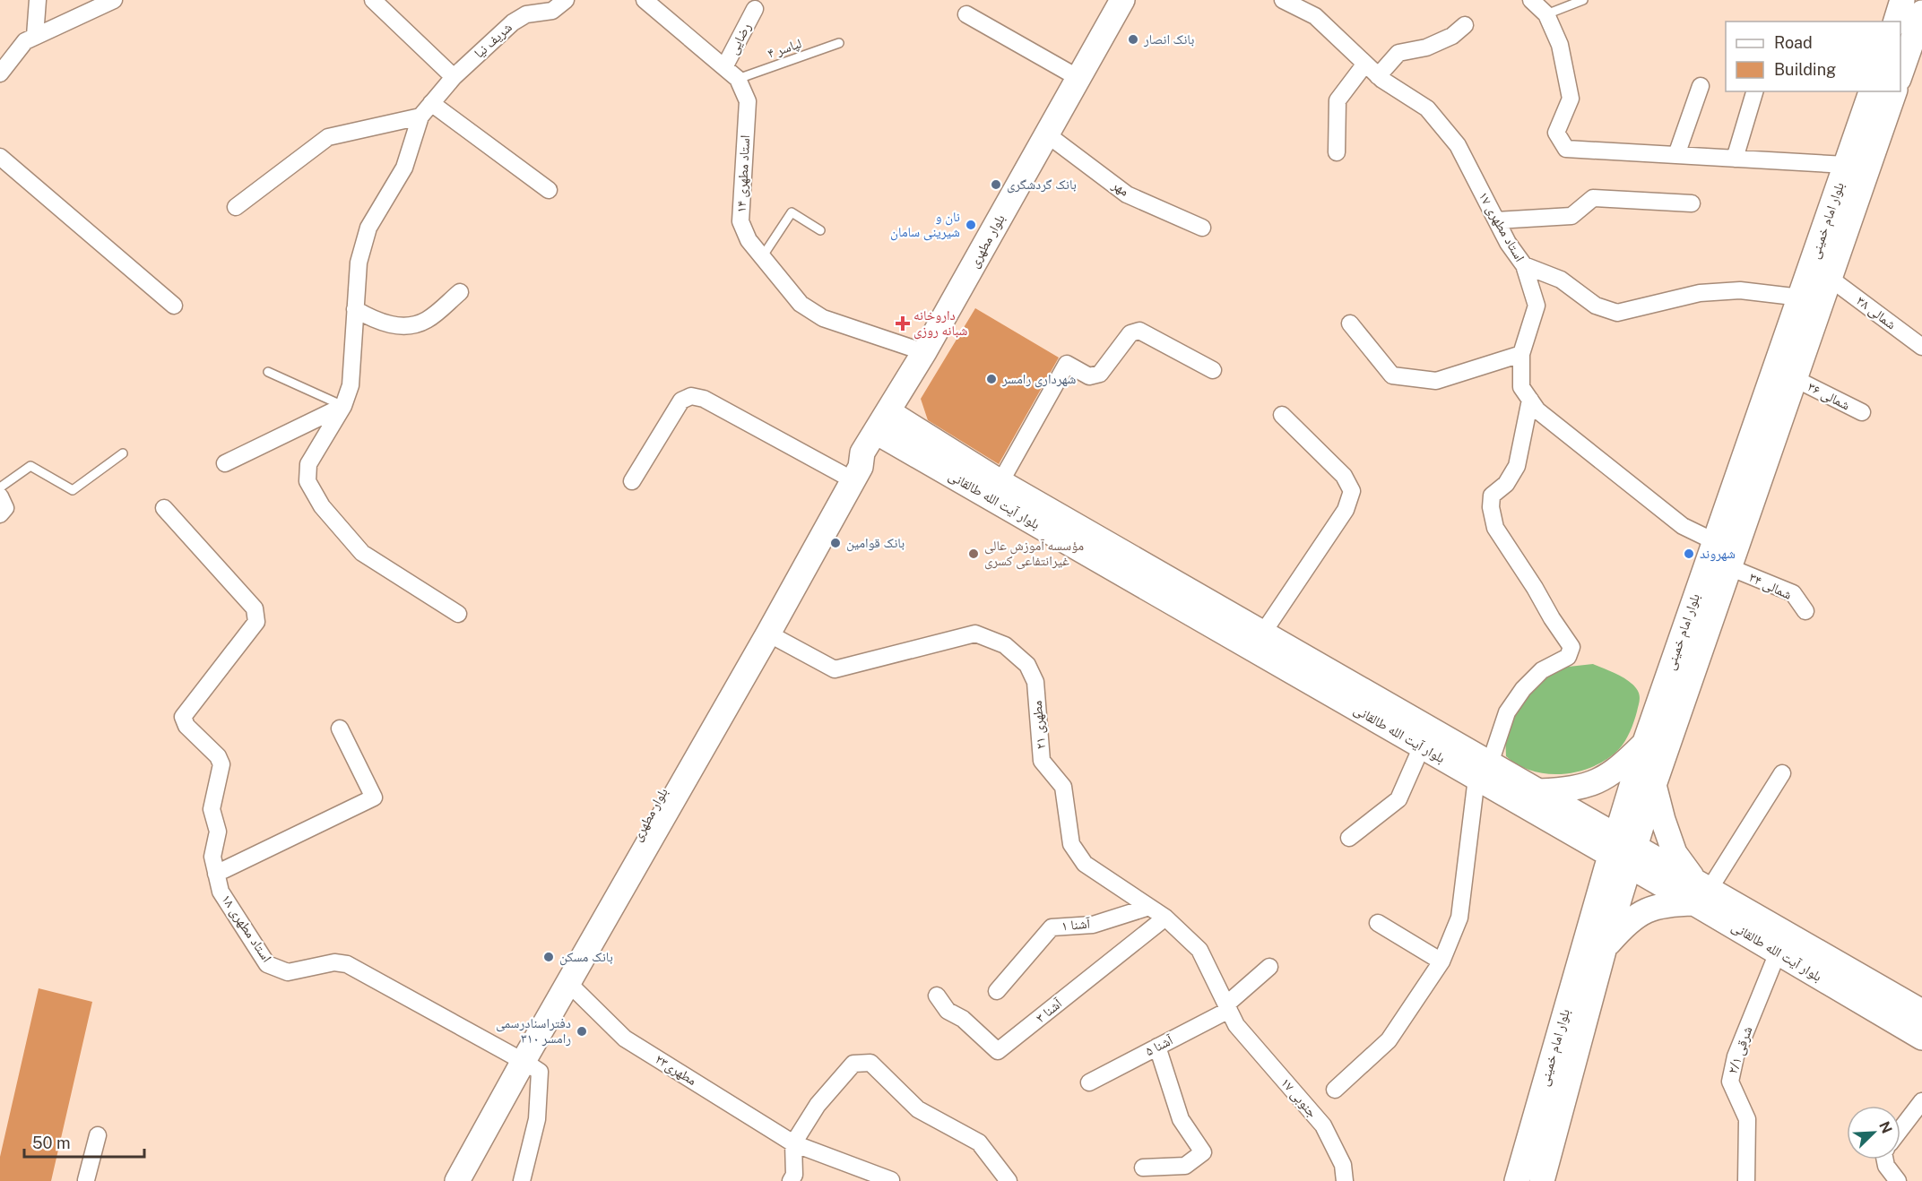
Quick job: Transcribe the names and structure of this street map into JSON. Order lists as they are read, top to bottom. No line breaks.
{"streets":{"main road":["بلوار امام خمینی","بلوار مطهری","بلوار آیت الله طالقانی"],"street":["رضایی","شریف نیا","استاد مطهری ۱۴","مهر","استاد مطهری ۱۷","شمالی ۳۸","شمالی ۳۶","شمالی ۳۴","مطهری ۲۱","آشنا ۱","استاد مطهری ۱۸","آشنا ۳","آشنا ۵","شرقی ۲/۱","مطهری۲۳","جنوبی ۱۷"],"lane":["لپاسر ۴"]},"crossings":[["رضایی","استاد مطهری ۱۴"],["لپاسر ۴","استاد مطهری ۱۴"],["استاد مطهری ۱۴","بلوار مطهری"],["مهر","بلوار مطهری"],["بلوار امام خمینی","استاد مطهری ۱۷"],["بلوار امام خمینی","شمالی ۳۸"],["بلوار امام خمینی","شمالی ۳۶"],["بلوار امام خمینی","بلوار آیت الله طالقانی"],["بلوار امام خمینی","شمالی ۳۴"],["استاد مطهری ۱۷","شمالی ۳۴"],["بلوار مطهری","بلوار آیت الله طالقانی"],["بلوار مطهری","مطهری ۲۱"],["بلوار مطهری","استاد مطهری ۱۸"],["بلوار مطهری","مطهری۲۳"],["بلوار آیت الله طالقانی","شرقی ۲/۱"],["مطهری ۲۱","آشنا ۱"],["مطهری ۲۱","آشنا ۳"],["مطهری ۲۱","آشنا ۵"],["مطهری ۲۱","جنوبی ۱۷"],["آشنا ۵","جنوبی ۱۷"]],"places":{"other":["بانک انصار","بانک گردشگری","نان و شیرینی سامان","شهرداری رامسر","بانک قوامین","مؤسسه آموزش عالی غیرانتفاعی کسری","شهروند","بانک مسکن","دفتراسنادرسمی ۳۱۰ رامسر"],"health":["داروخانه شبانه روزی"]},"legend":["Road","Building"],"scale_bar":"50 m","north":"top right"}
